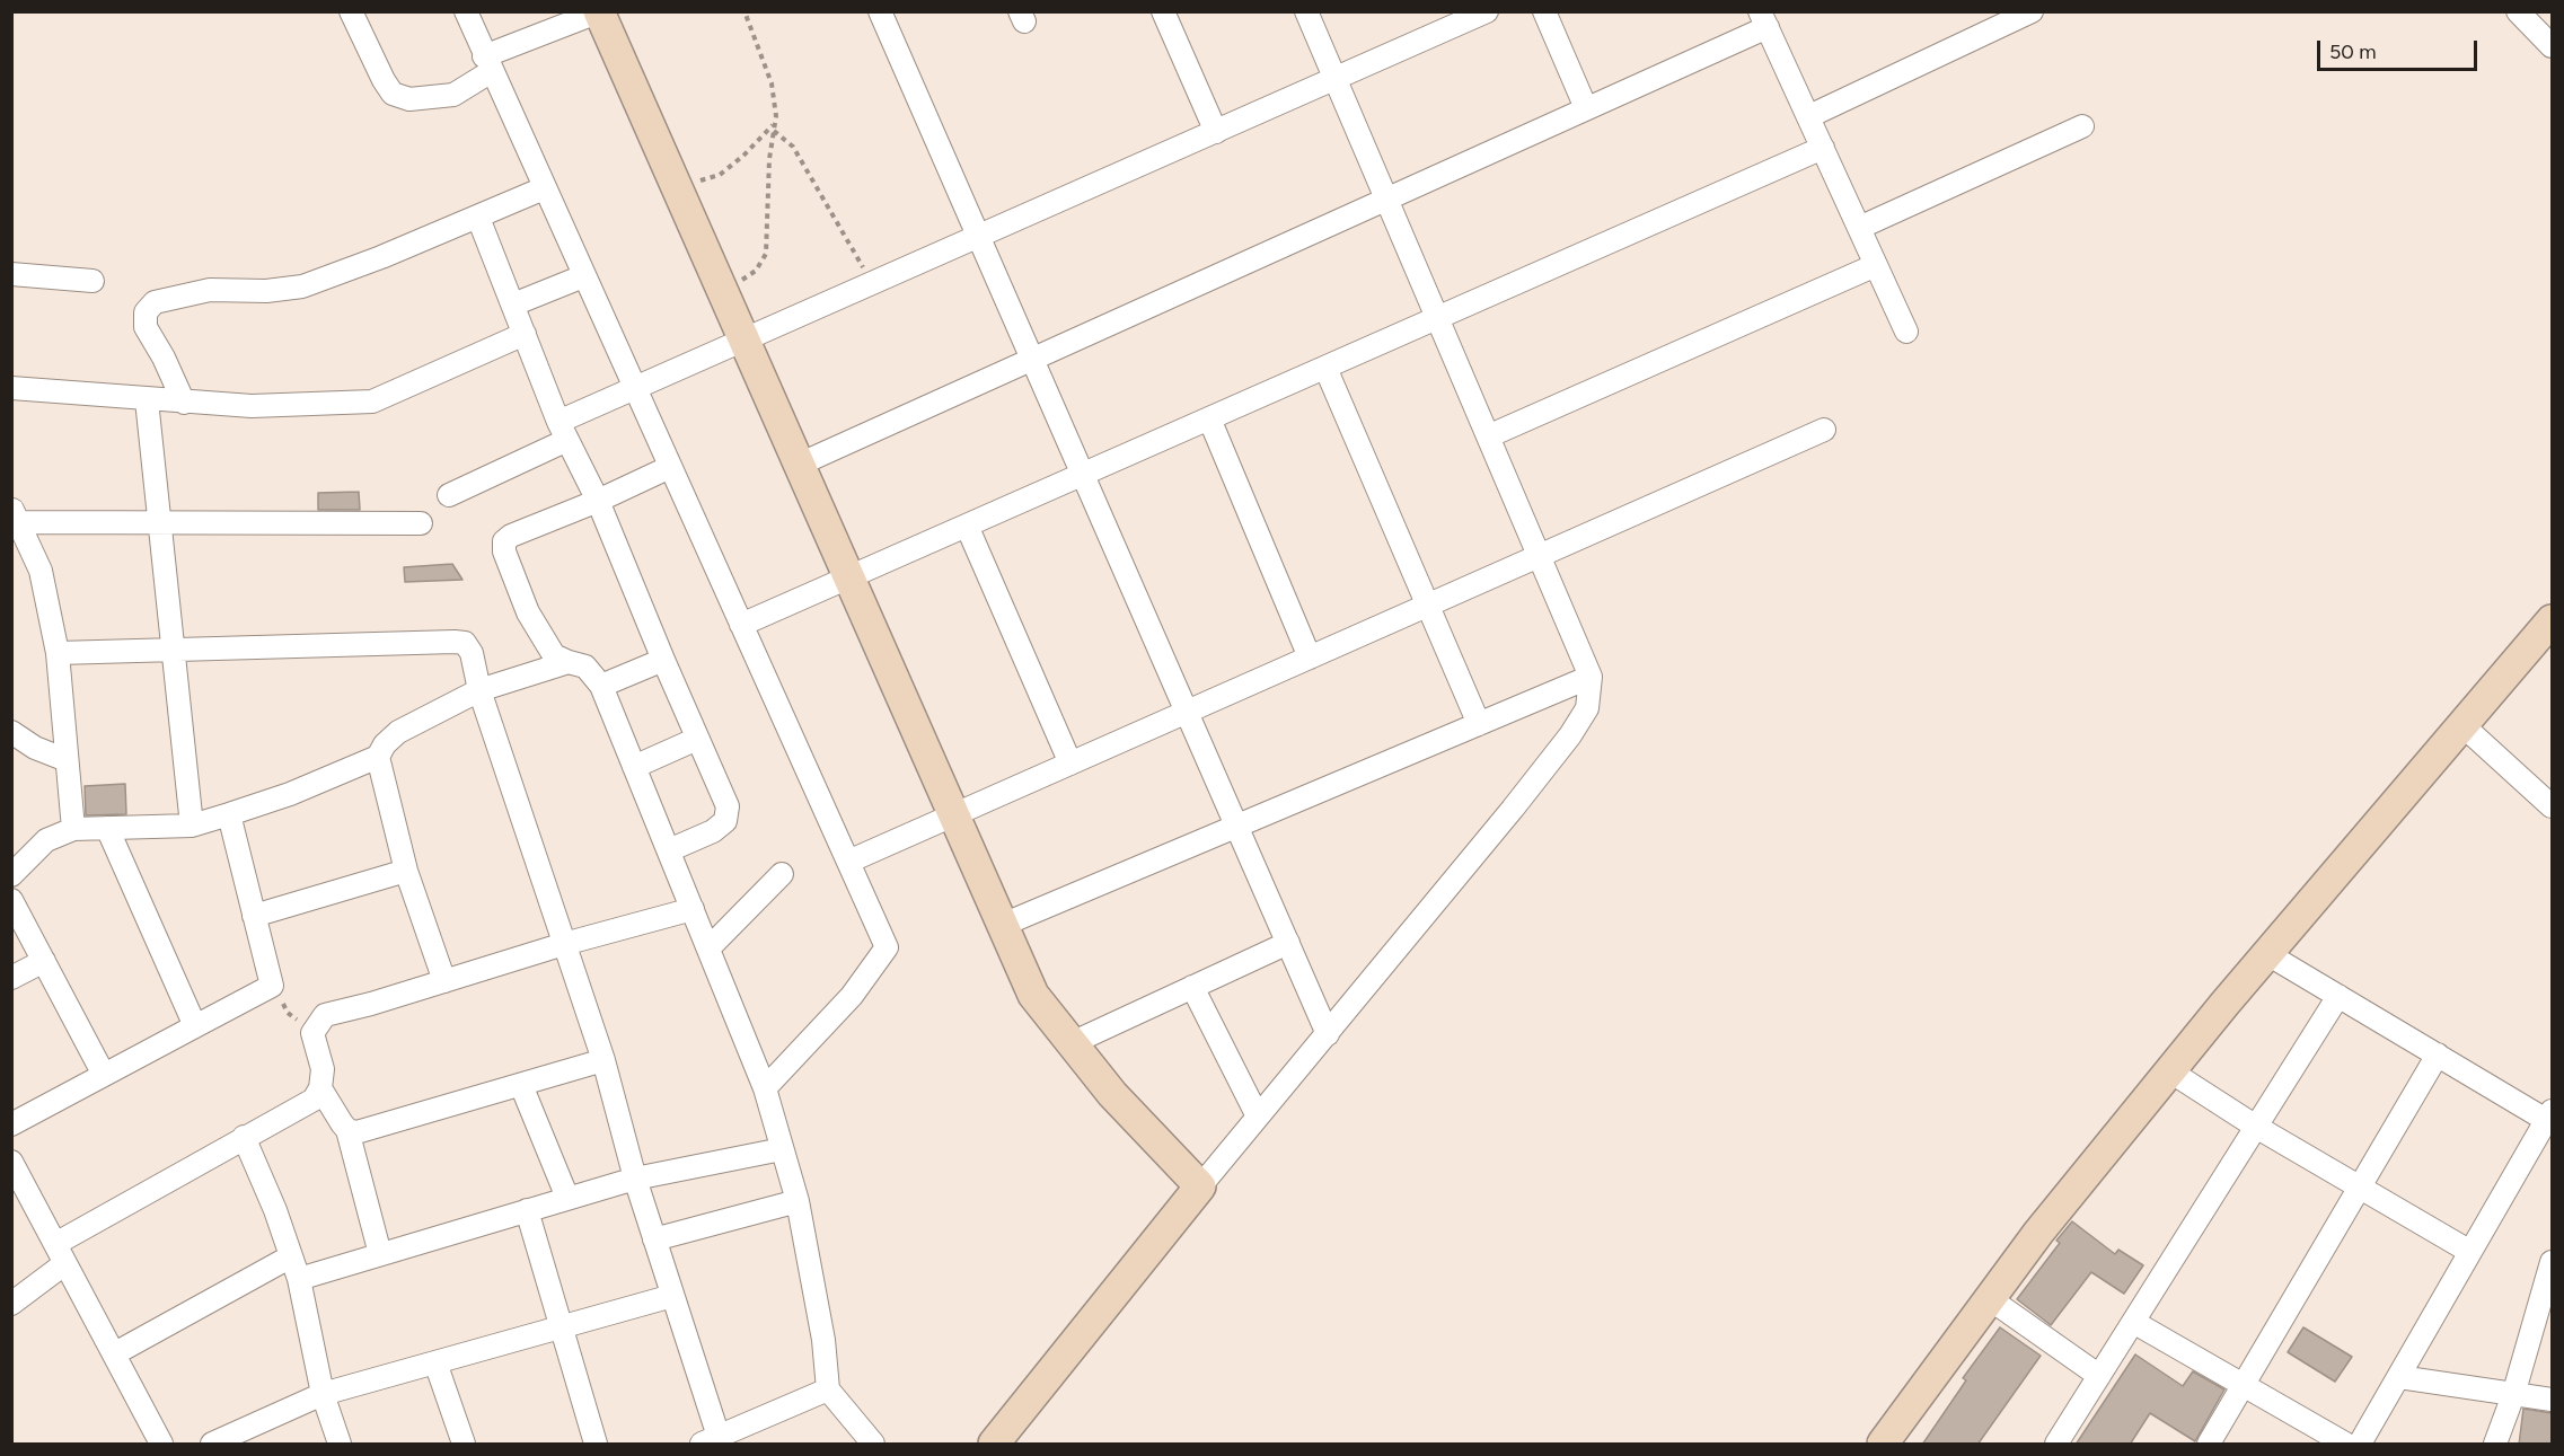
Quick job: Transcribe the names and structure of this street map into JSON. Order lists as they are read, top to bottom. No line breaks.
{"scale_bar":"50 m"}
